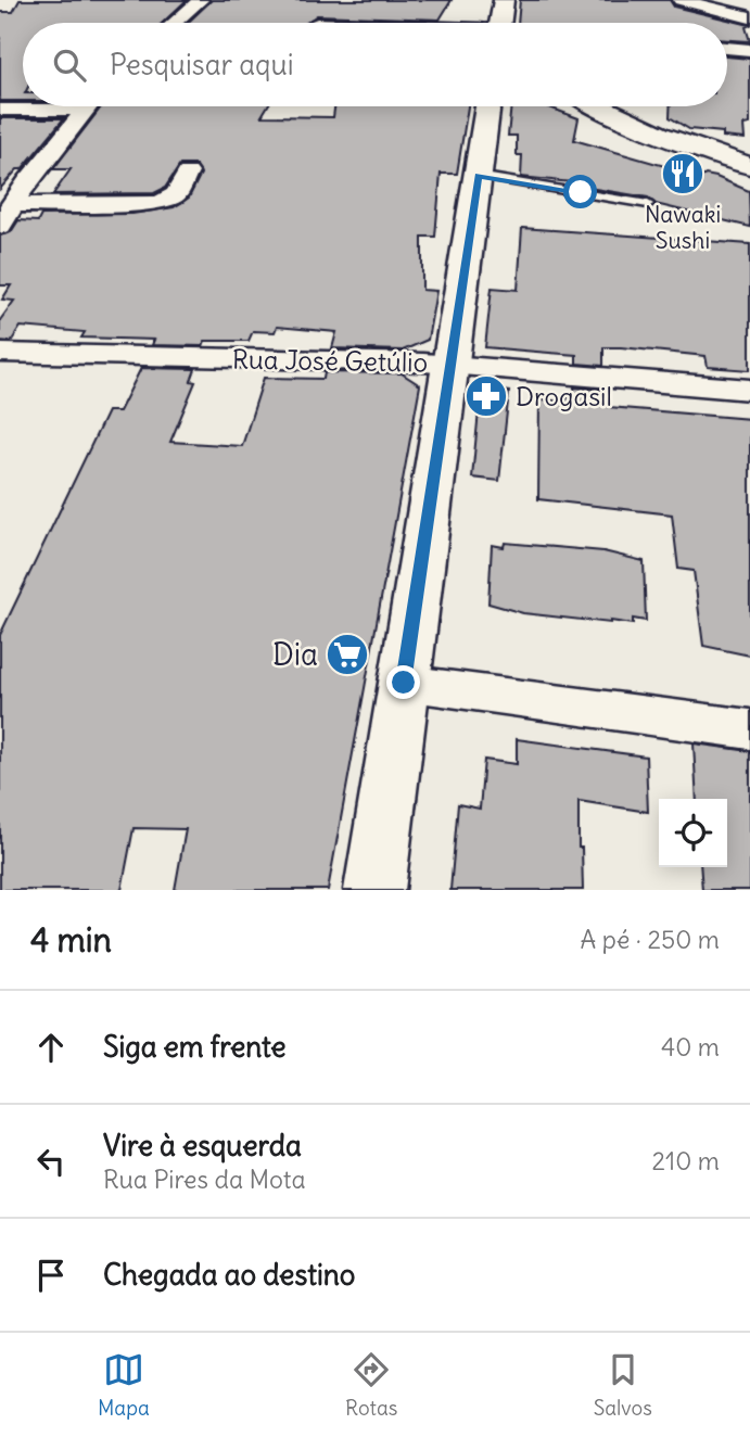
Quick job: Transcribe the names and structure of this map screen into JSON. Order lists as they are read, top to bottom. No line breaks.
{"streets":{"street":["Rua José Getúlio"]},"places":{"restaurant":["Nawaki Sushi"],"pharmacy":["Drogasil"],"supermarket":["Dia"]},"page":{"search":"Pesquisar aqui","heading":["4 min","A pé · 250 m"],"list":[["Siga em frente","40 m"],["Vire à esquerda","Rua Pires da Mota","210 m"],"Chegada ao destino"],"nav":["Mapa","Rotas","Salvos"]}}
